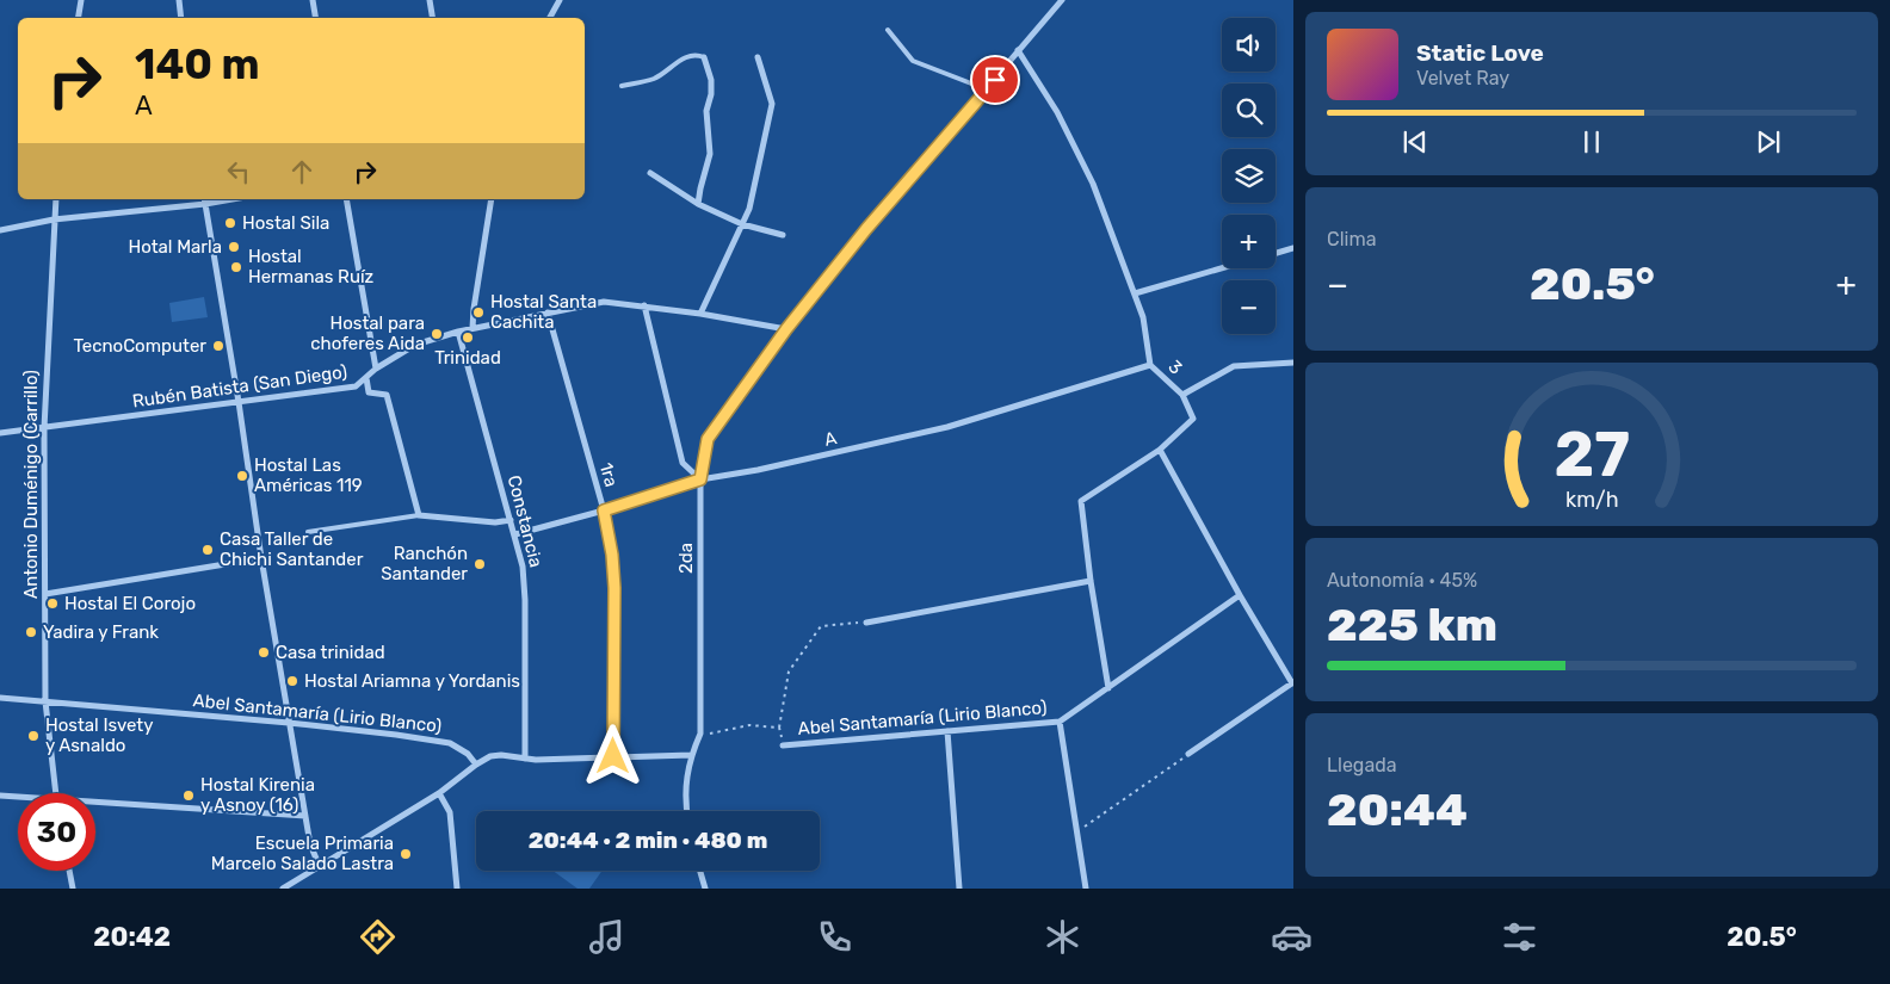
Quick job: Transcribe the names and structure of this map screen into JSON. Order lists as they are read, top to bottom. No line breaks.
{"streets":{"street":["3","Rubén Batista (San Diego)","A","1ra","Antonio Duménigo (Carrillo)","Constancia","2da","Abel Santamaría (Lirio Blanco)"]},"crossings":[["3","A"],["3","2da"],["Rubén Batista (San Diego)","1ra"],["Rubén Batista (San Diego)","Antonio Duménigo (Carrillo)"],["Rubén Batista (San Diego)","Constancia"],["Rubén Batista (San Diego)","2da"],["A","1ra"],["A","Constancia"],["A","2da"],["Antonio Duménigo (Carrillo)","Abel Santamaría (Lirio Blanco)"]],"places":["Hostal Sila","Hotal Marla","Hostal Hermanas Ruíz","Hostal Santa Cachita","Hostal para choferes Aida","Trinidad","TecnoComputer","Hostal Las Américas 119","Casa Taller de Chichi Santander","Ranchón Santander","Hostal El Corojo","Yadira y Frank","Casa trinidad","Hostal Ariamna y Yordanis","Hostal Isvety y Asnaldo","Hostal Kirenia y Asnoy (16)","Escuela Primaria Marcelo Salado Lastra"],"page":{"map_buttons":["+","−"],"turn":["140 m","A"],"song":["Static Love","Velvet Ray"],"tile":["Clima",["Autonomía · 45%","225 km"],["Llegada","20:44"]],"heat":["−","20.5°","+"],"limit":"30","trip":"20:44 · 2 min · 480 m","tabs":["20:42","20.5°"],"gauge":["27","km/h"]}}
